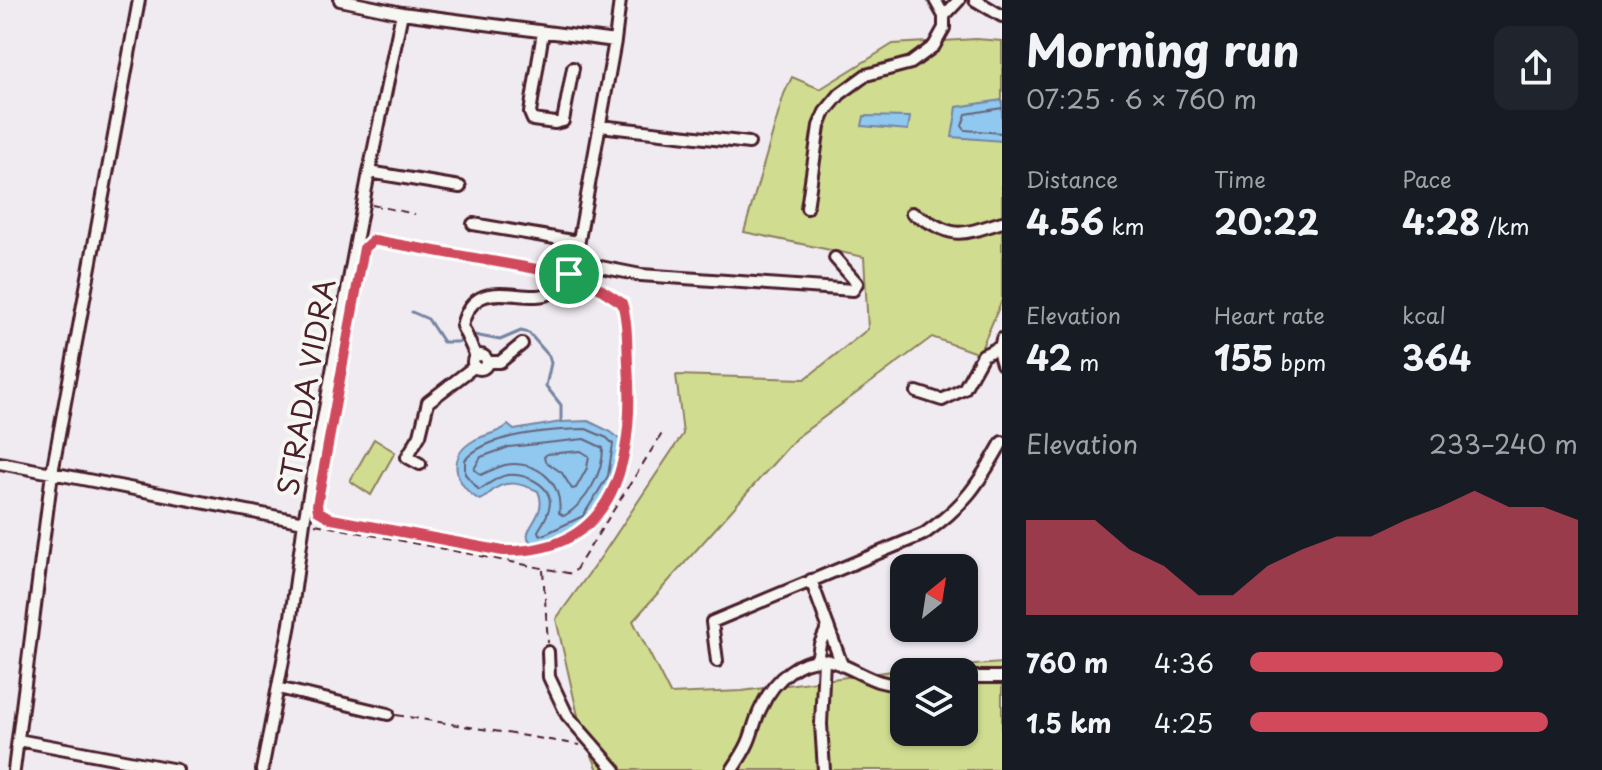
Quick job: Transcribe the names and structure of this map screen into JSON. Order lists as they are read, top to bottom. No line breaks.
{"streets":{"street":["STRADA VIDRA"]},"north":"top right","page":{"heading":["Morning run","07:25 · 6 × 760 m"],"stats":[["Distance","4.56 km"],["Time","20:22"],["Pace","4:28 /km"],["Elevation","42 m"],["Heart rate","155 bpm"],["kcal","364"]],"chart":["Elevation","233–240 m"],"list":[{"name":"760 m","note":"4:36"},{"name":"1.5 km","note":"4:25"}]}}
